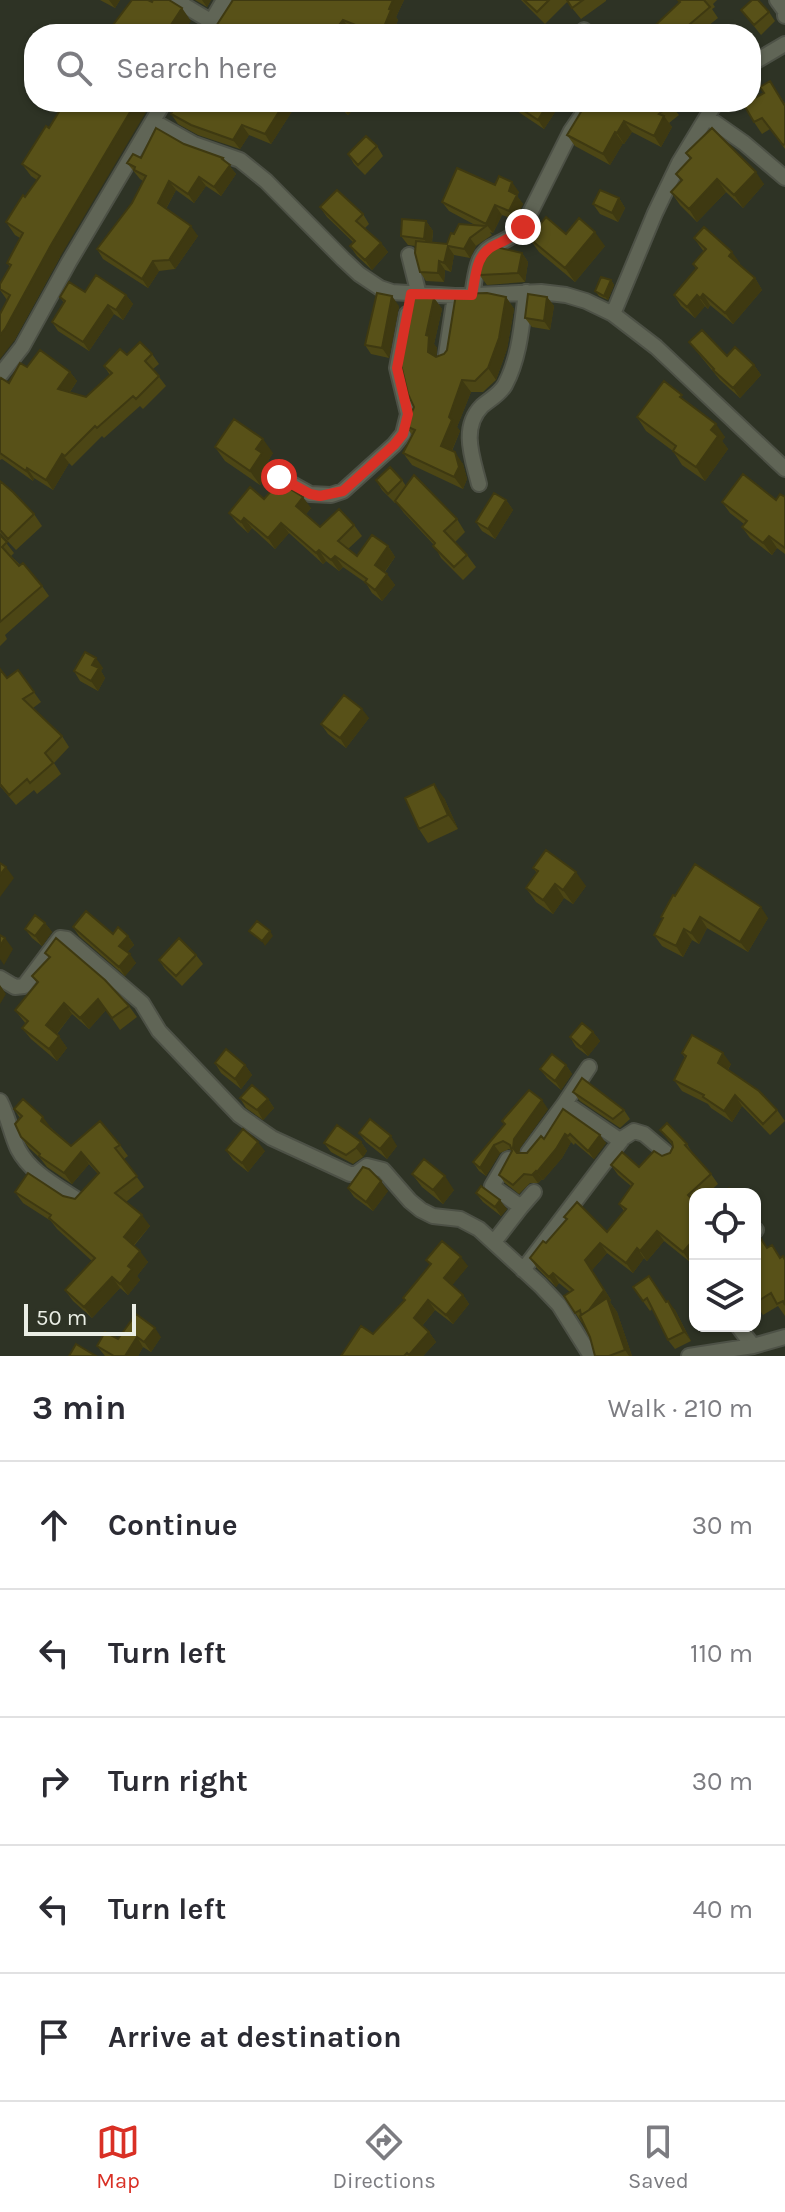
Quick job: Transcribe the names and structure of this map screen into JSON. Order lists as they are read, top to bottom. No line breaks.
{"scale_bar":"50 m","page":{"search":"Search here","scale":"50 m","heading":["3 min","Walk · 210 m"],"list":[["Continue","30 m"],["Turn left","110 m"],["Turn right","30 m"],["Turn left","40 m"],"Arrive at destination"],"nav":["Map","Directions","Saved"]}}
